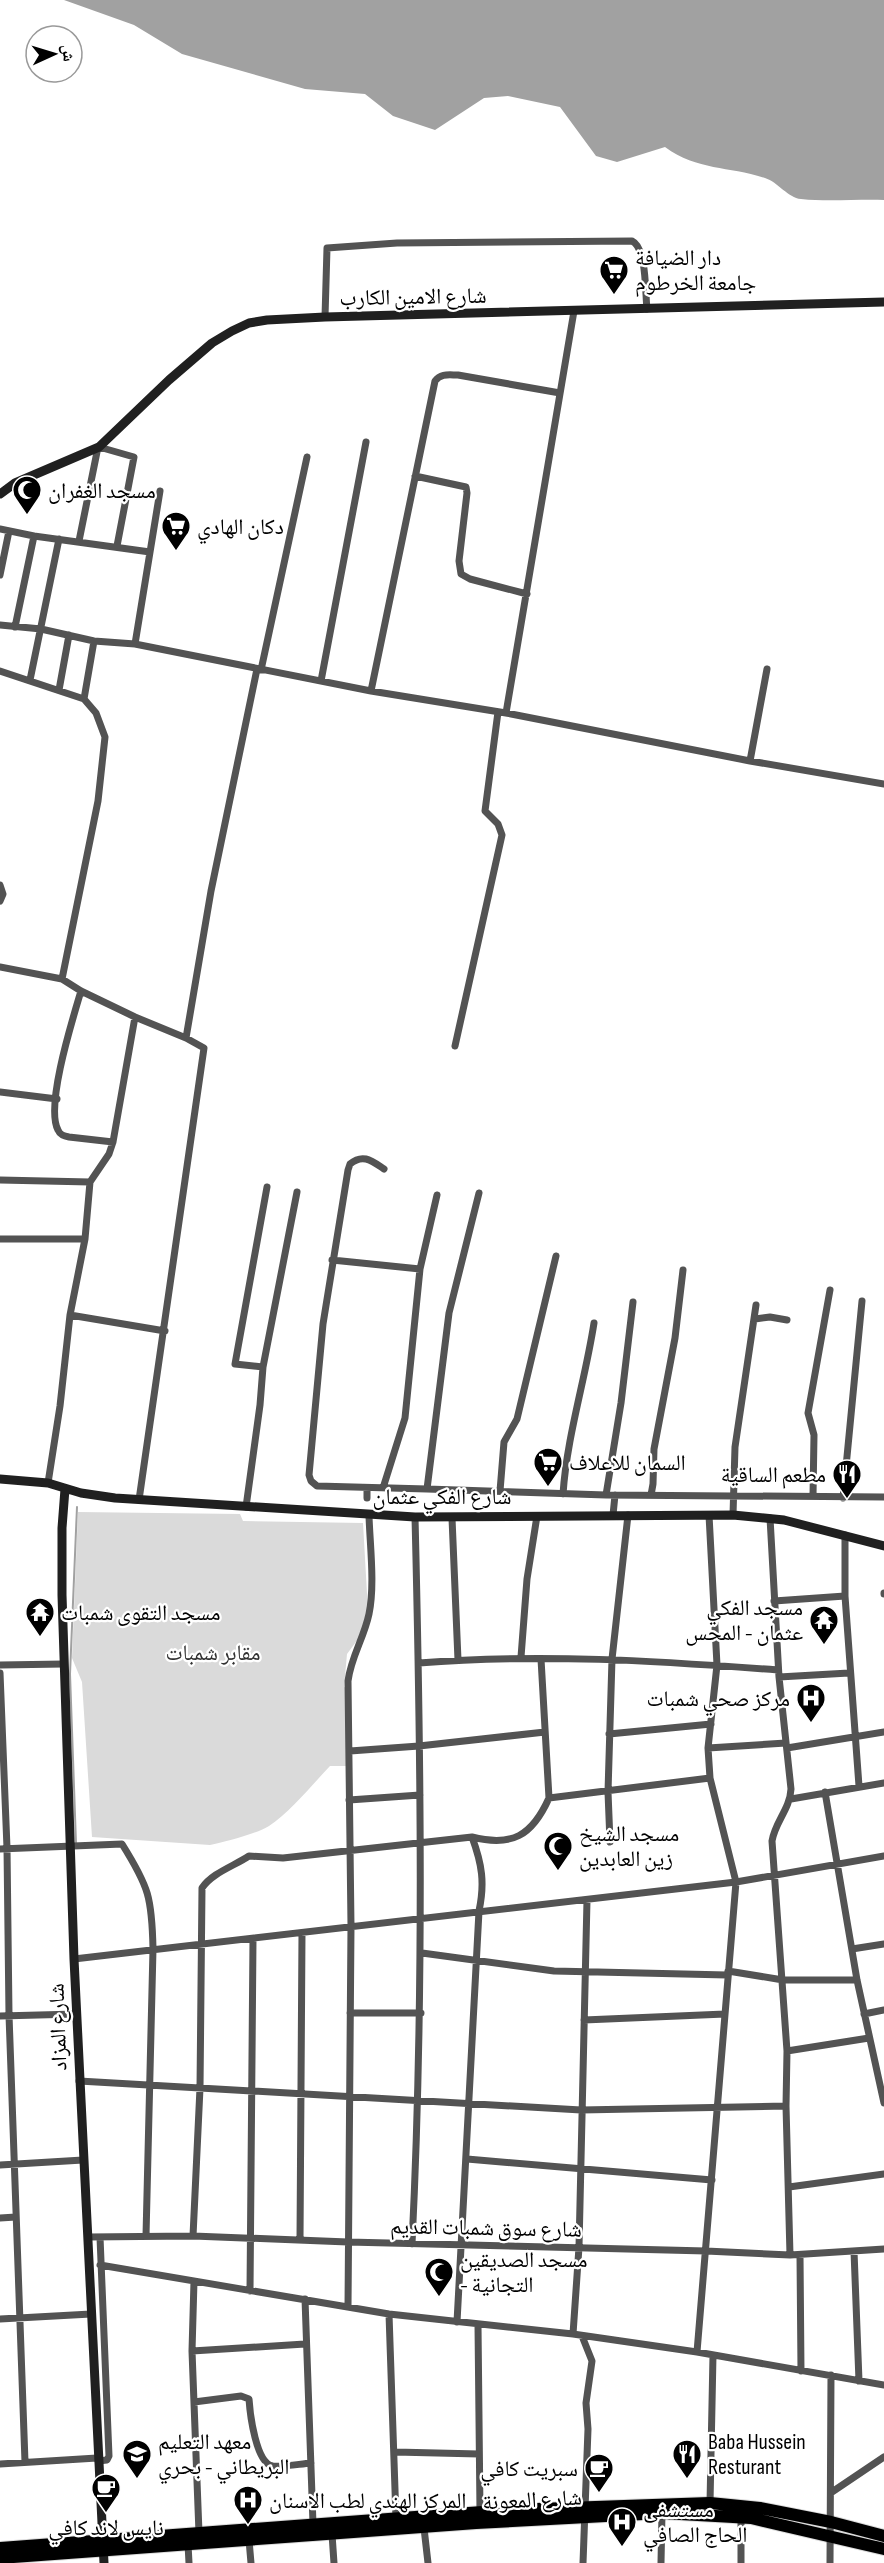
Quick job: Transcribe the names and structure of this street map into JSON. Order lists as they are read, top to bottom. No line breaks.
{"streets":{"highway":["شارع المعونة"],"street":["شارع الامين الكارب","شارع الفكي عثمان","شارع المزاد","شارع سوق شمبات القديم"]},"crossings":[["شارع الفكي عثمان","شارع المزاد"],["شارع المزاد","شارع سوق شمبات القديم"],["شارع المزاد","شارع المعونة"]],"parks":["مقابر شمبات"],"places":{"supermarket":["دار الضيافة جامعة الخرطوم","دكان الهادي","السمان للاعلاف"],"mosque":["مسجد الغفران","مسجد الشيخ زين العابدين","مسجد الصديقين - التجانية"],"restaurant":["مطعم الساقية","Baba Hussein Resturant"],"temple":["مسجد التقوى شمبات","مسجد الفكي عثمان - المحس"],"hospital":["مركز صحي شمبات","المركز الهندي لطب الاسنان","مستشفى الحاج الصافي"],"school or university":["معهد التعليم البريطاني - بحري"],"cafe":["سبريت كافي","نايس لاند كافي"]},"north":"right"}
